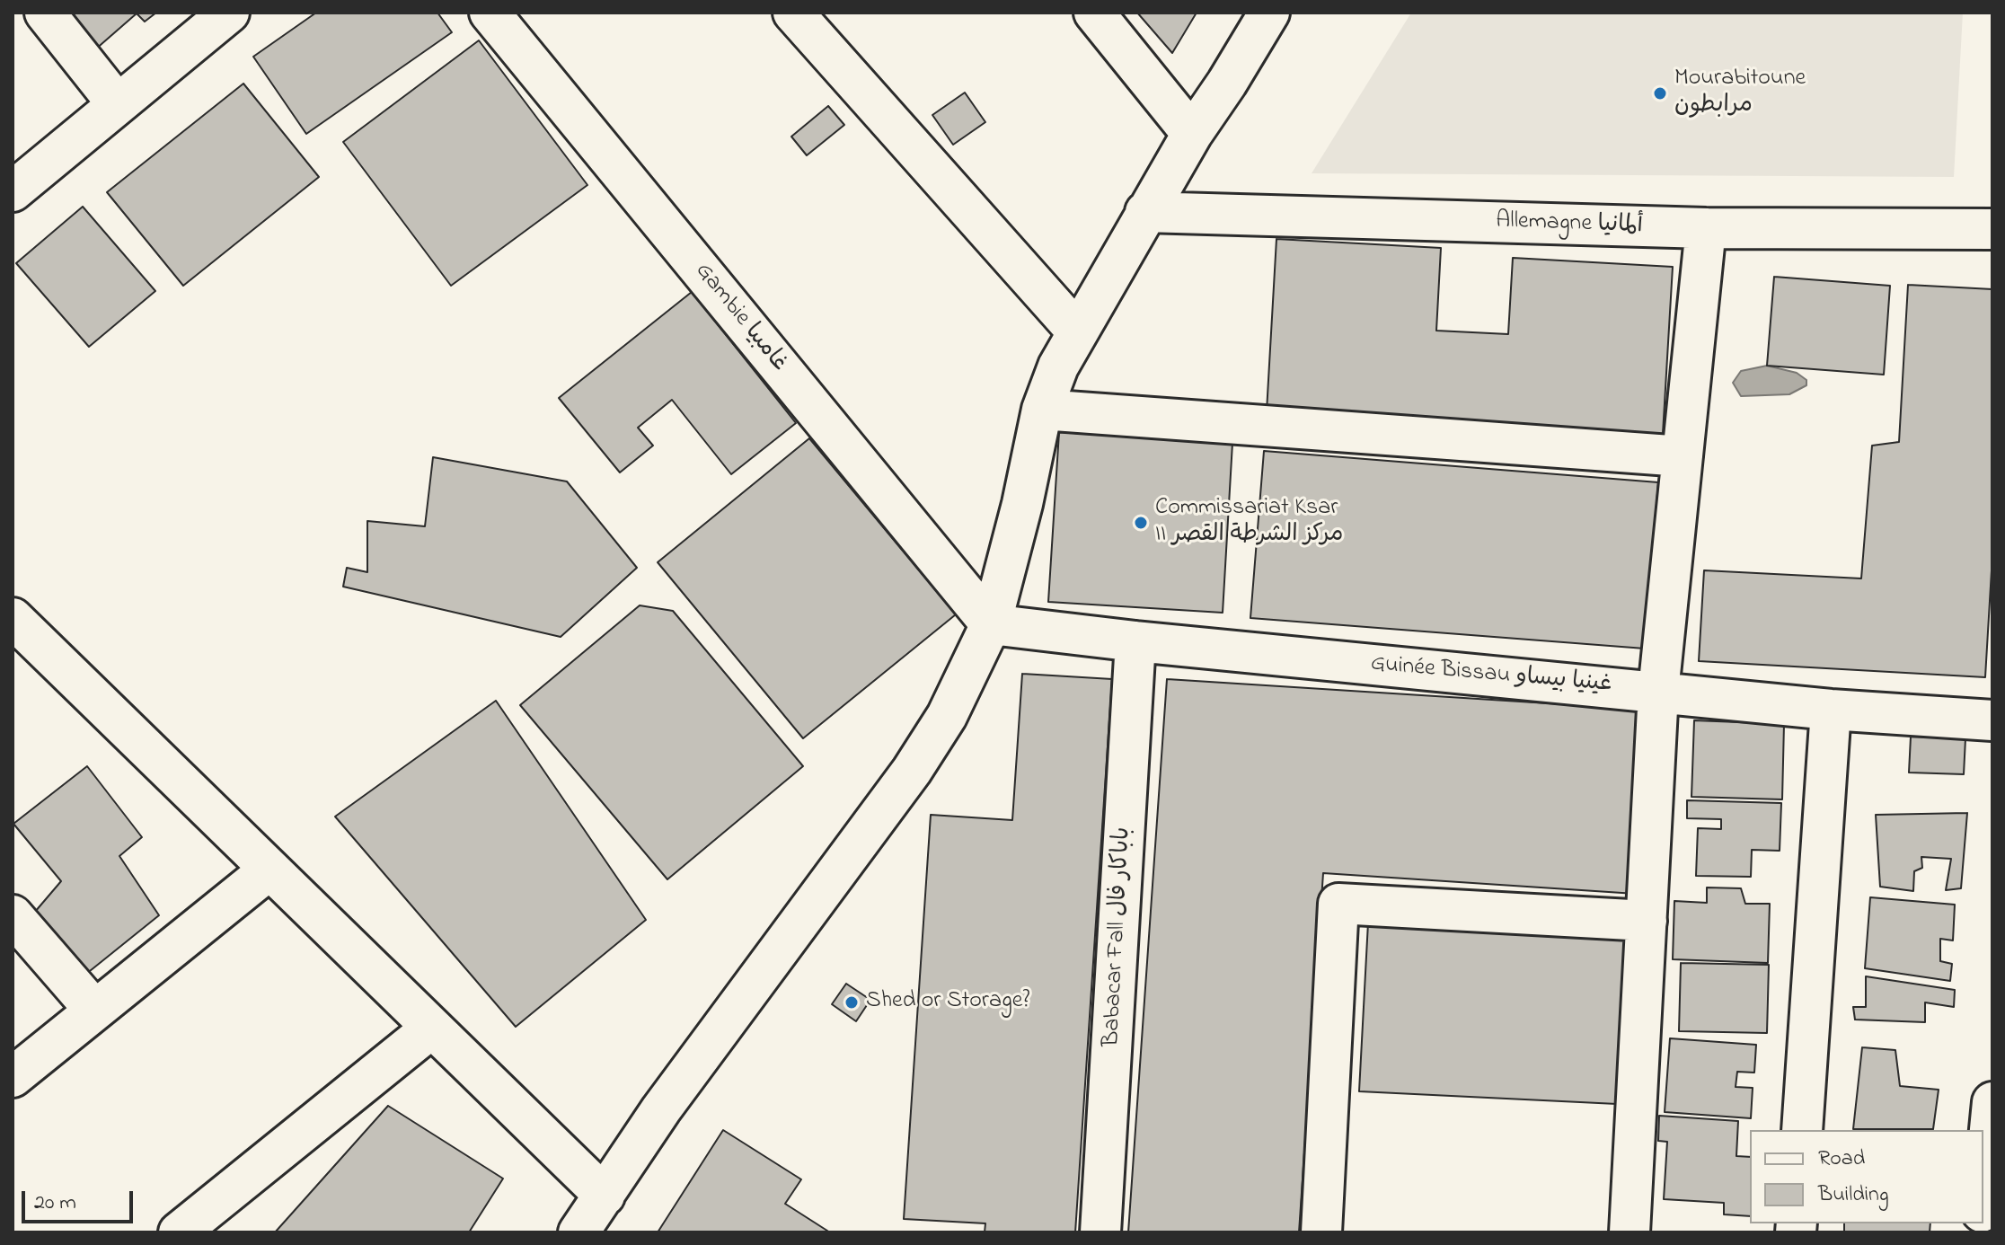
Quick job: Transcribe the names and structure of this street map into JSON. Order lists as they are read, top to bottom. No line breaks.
{"streets":{"street":["Allemagne ألمانيا","Gambie غامبيا","Guinée Bissau غينيا بيساو","Babacar Fall باباكار فال"]},"crossings":[["Gambie غامبيا","Guinée Bissau غينيا بيساو"],["Guinée Bissau غينيا بيساو","Babacar Fall باباكار فال"]],"places":["Mourabitoune مرابطون","Commissariat Ksar II مركز الشرطة القصر","Shed or Storage?"],"legend":["Road","Building"],"scale_bar":"20 m"}
